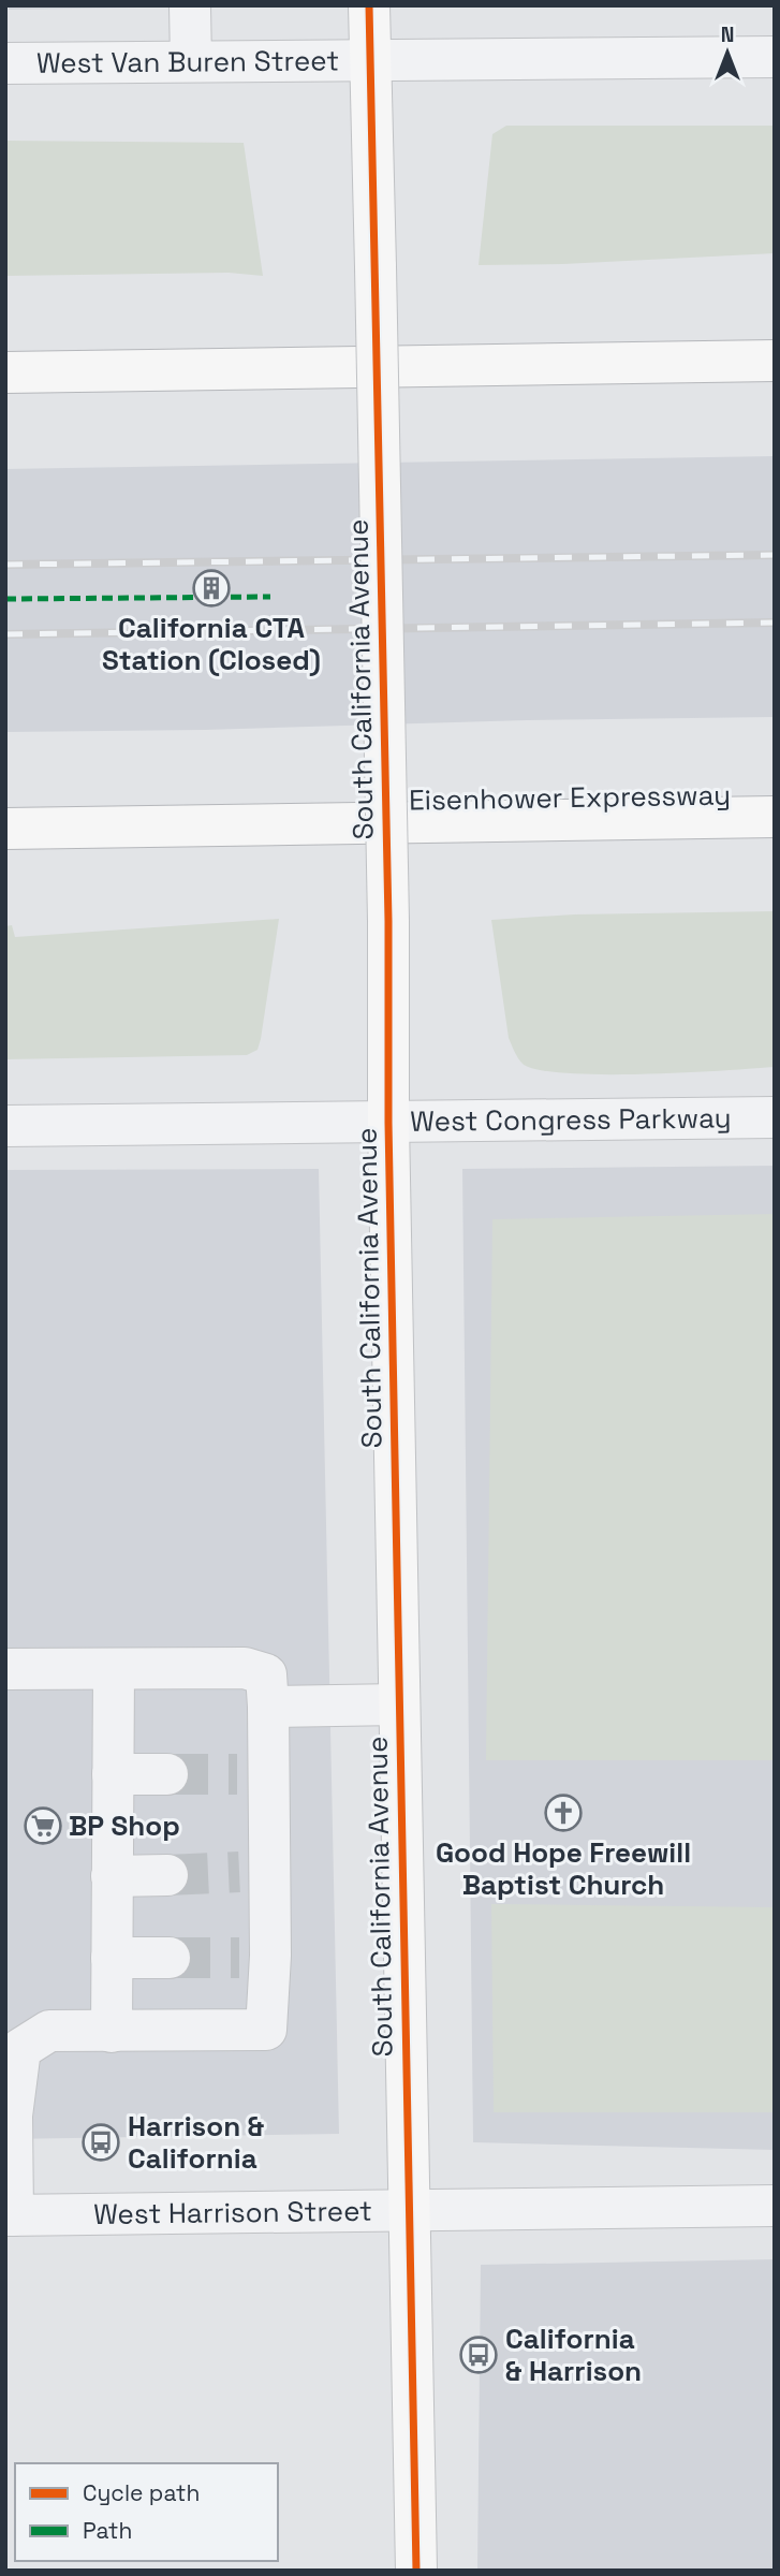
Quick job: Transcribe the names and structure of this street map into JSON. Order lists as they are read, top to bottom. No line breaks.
{"streets":{"main road":["South California Avenue","Eisenhower Expressway"],"street":["West Van Buren Street","West Congress Parkway","West Harrison Street"]},"crossings":[["West Van Buren Street","South California Avenue"],["South California Avenue","West Congress Parkway"],["South California Avenue","West Harrison Street"]],"places":{"building":["California CTA Station (Closed)"],"church":["Good Hope Freewill Baptist Church"],"supermarket":["BP Shop"],"bus stop":["Harrison & California","California & Harrison"]},"legend":["Cycle path","Path"],"north":"top"}
